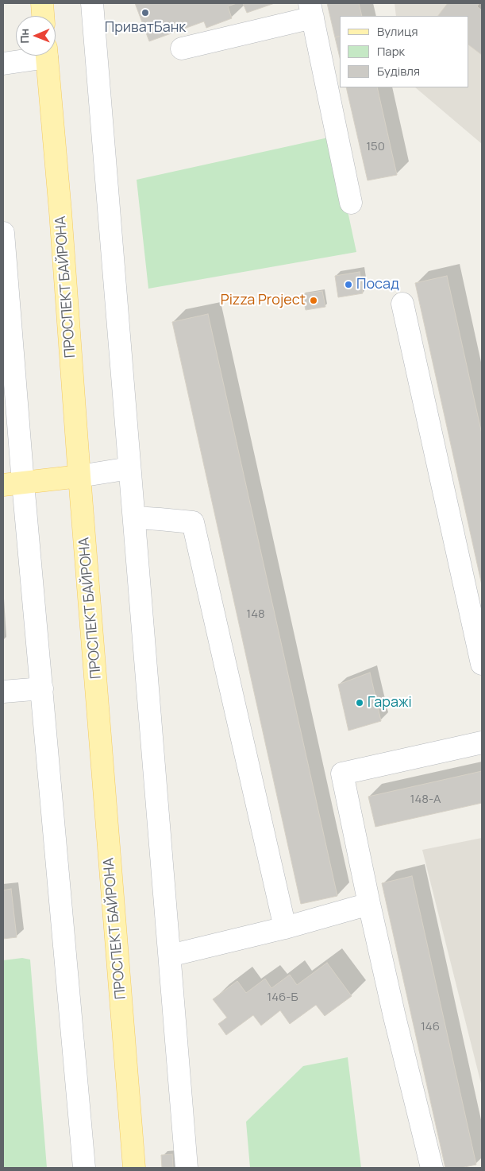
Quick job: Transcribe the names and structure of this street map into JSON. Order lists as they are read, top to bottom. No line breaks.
{"streets":{"main road":["ПРОСПЕКТ БАЙРОНА"]},"places":["ПриватБанк","Посад","Pizza Project","Гаражі"],"house_numbers":["150","148","148-А","146-Б","146"],"legend":["Вулиця","Парк","Будівля"],"north":"left"}
